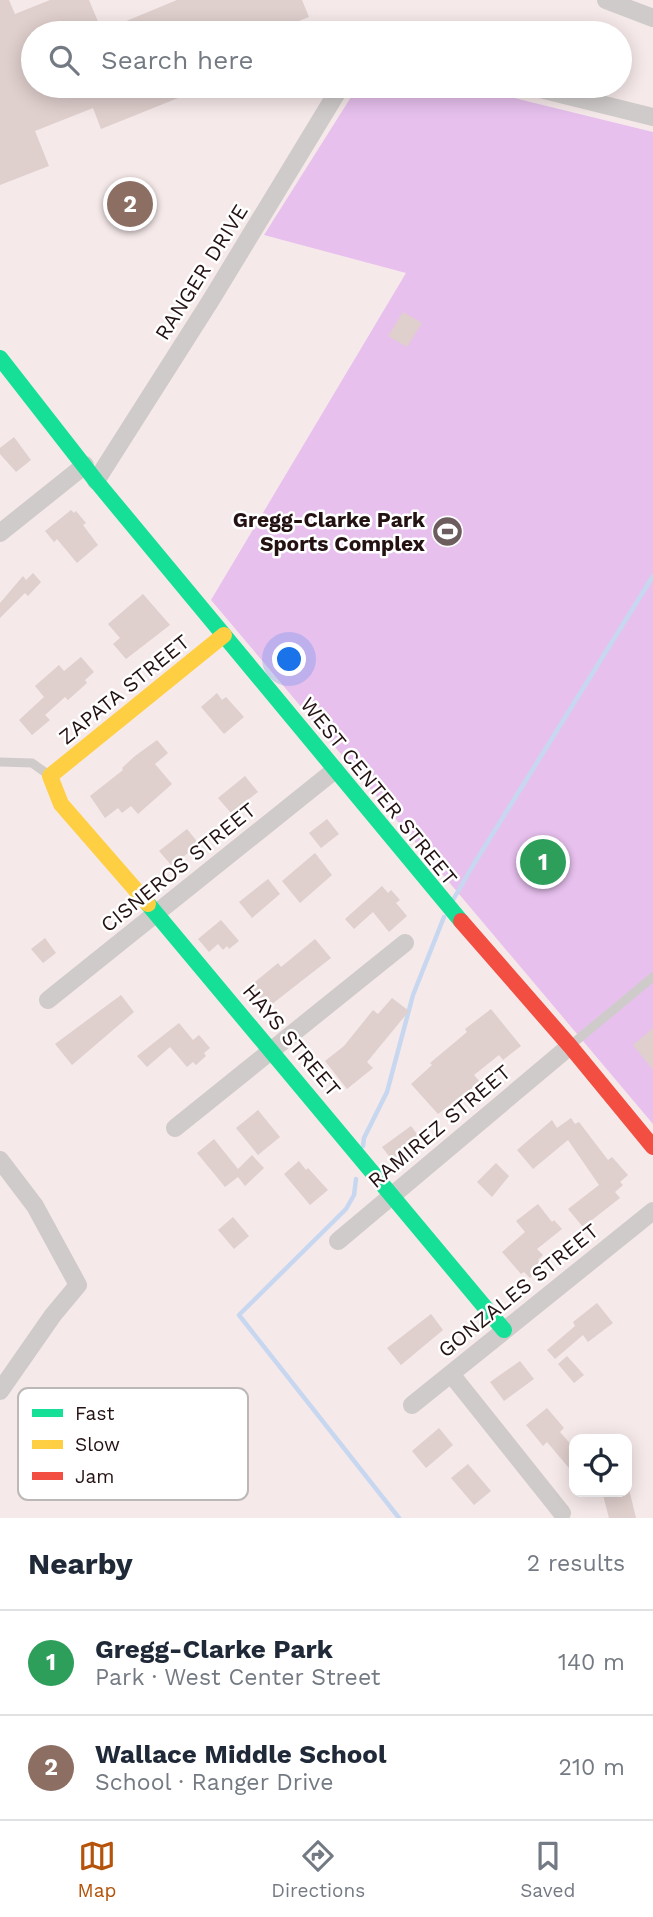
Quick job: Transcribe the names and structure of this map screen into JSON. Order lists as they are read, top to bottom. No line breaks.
{"streets":{"street":["RANGER DRIVE","ZAPATA STREET","WEST CENTER STREET","CISNEROS STREET","HAYS STREET","RAMIREZ STREET","GONZALES STREET"]},"crossings":[["RANGER DRIVE","WEST CENTER STREET"],["ZAPATA STREET","WEST CENTER STREET"],["ZAPATA STREET","HAYS STREET"],["WEST CENTER STREET","CISNEROS STREET"],["WEST CENTER STREET","RAMIREZ STREET"],["CISNEROS STREET","HAYS STREET"],["HAYS STREET","RAMIREZ STREET"],["HAYS STREET","GONZALES STREET"]],"places":{"sports":["Gregg-Clarke Park Sports Complex"]},"legend":["Fast","Slow","Jam"],"page":{"search":"Search here","pins":["2","1"],"heading":["Nearby","2 results"],"list":[{"mark":"1","name":"Gregg-Clarke Park","note":"Park · West Center Street","value":"140 m"},{"mark":"2","name":"Wallace Middle School","note":"School · Ranger Drive","value":"210 m"}],"nav":["Map","Directions","Saved"]}}
